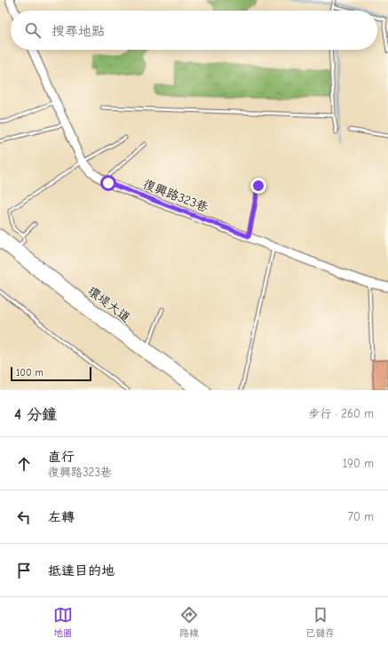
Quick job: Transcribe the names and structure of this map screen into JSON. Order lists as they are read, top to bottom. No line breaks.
{"streets":{"street":["復興路323巷","環堤大道"]},"scale_bar":"100 m","page":{"search":"搜尋地點","scale":"100 m","heading":["4 分鐘","步行 · 260 m"],"list":[["直行","復興路323巷","190 m"],["左轉","70 m"],"抵達目的地"],"nav":["地圖","路線","已儲存"]}}
